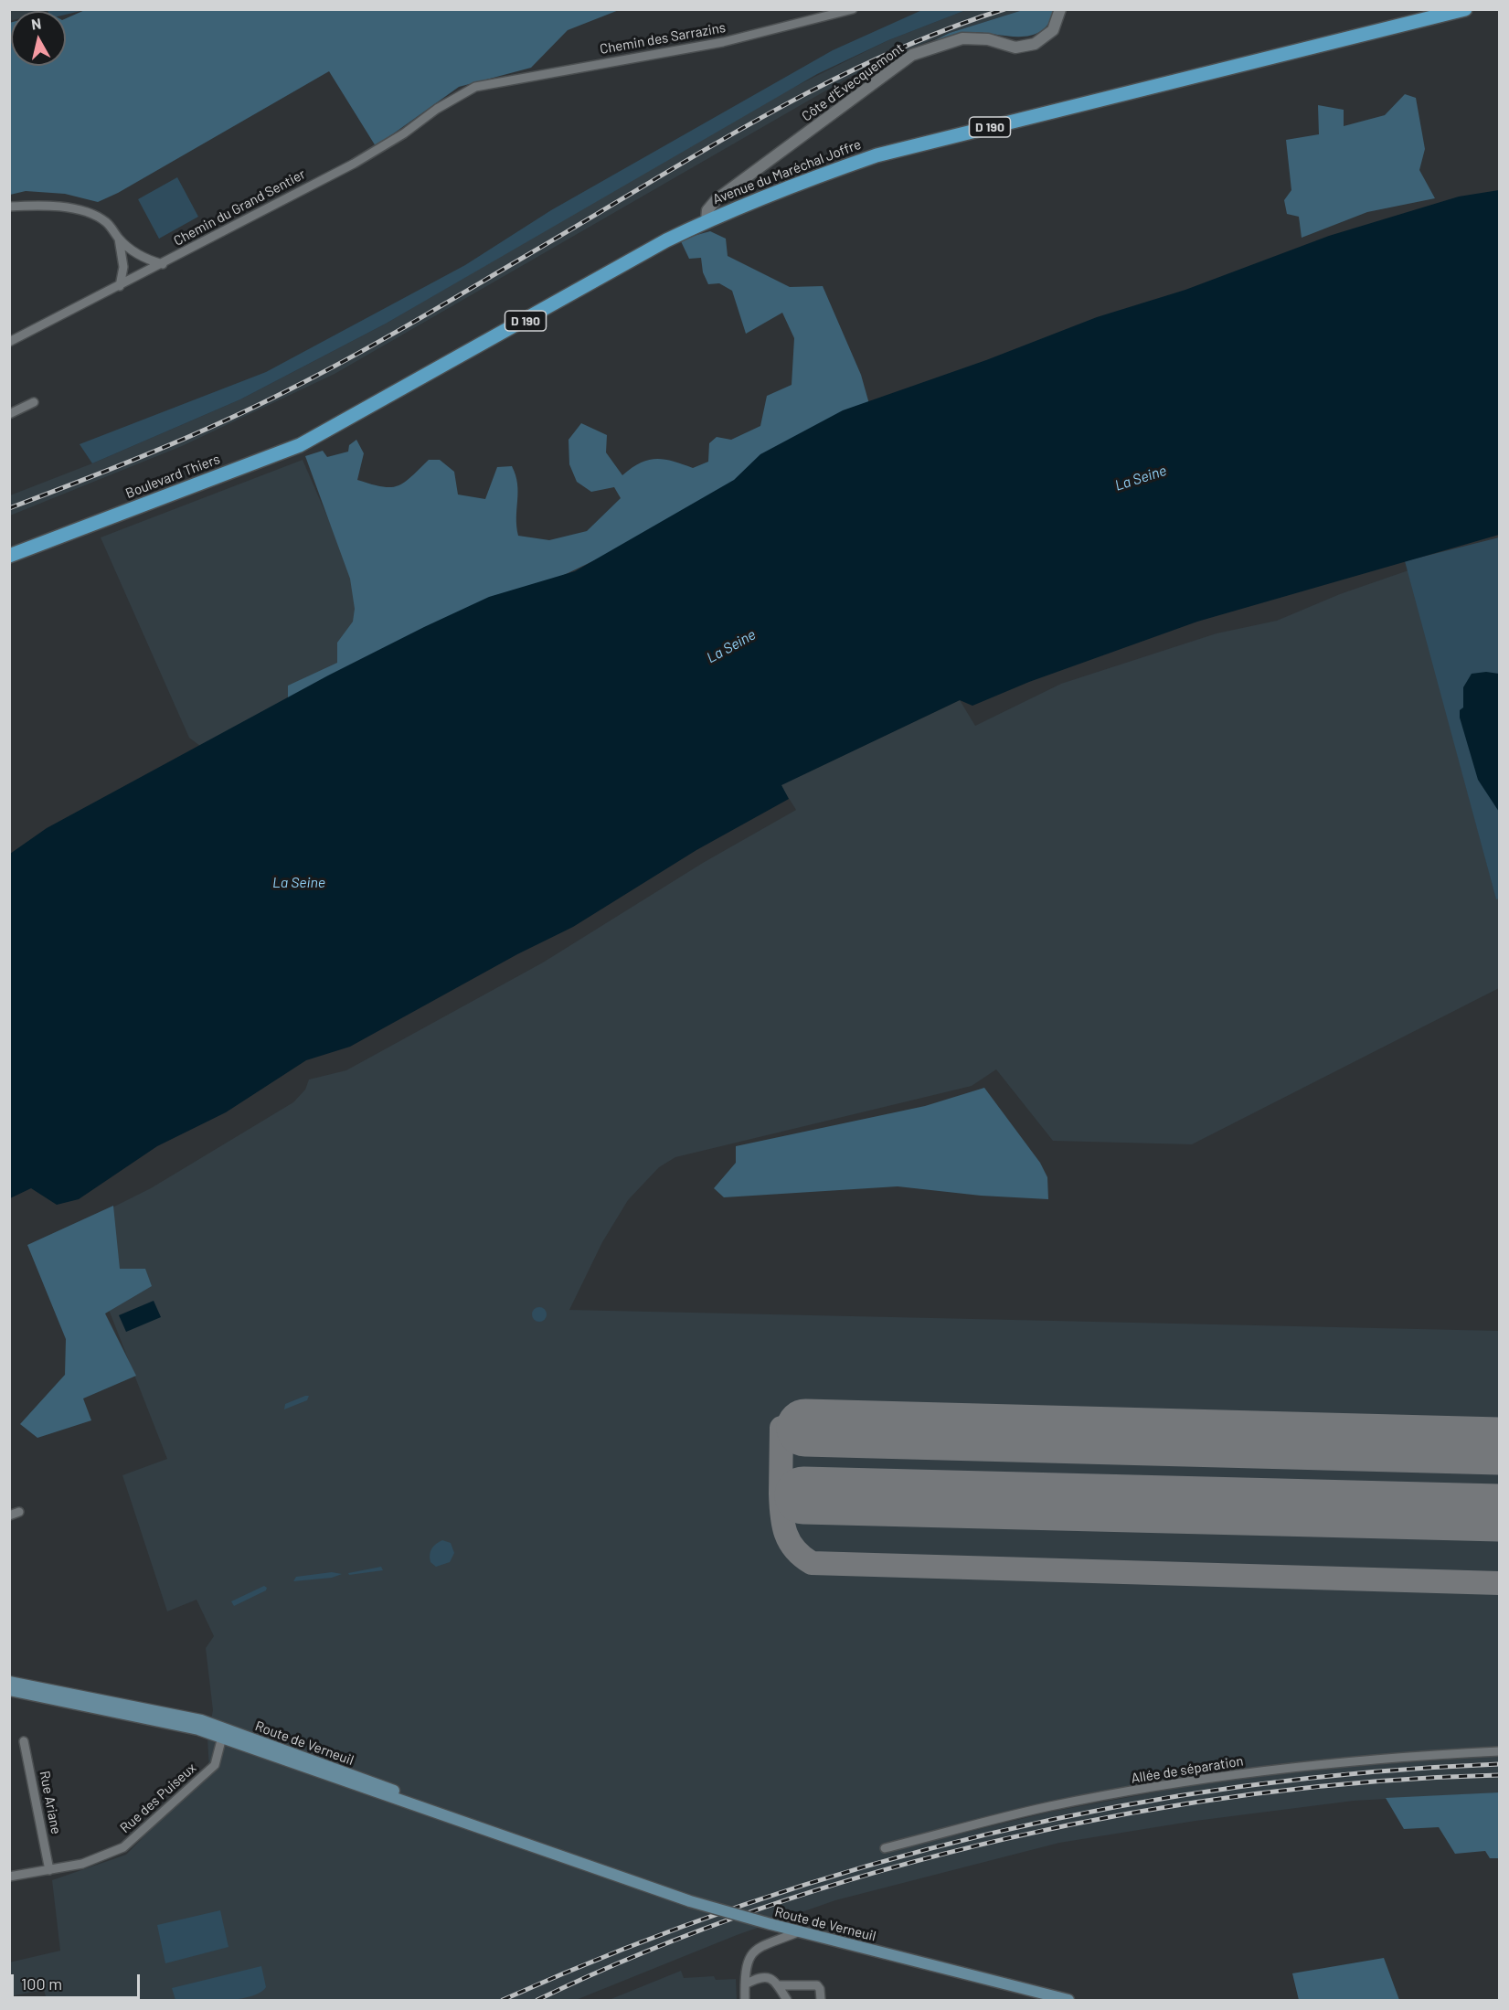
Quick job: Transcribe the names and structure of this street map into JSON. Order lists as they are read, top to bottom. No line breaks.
{"streets":{"main road":["D 190","Avenue du Maréchal Joffre","Boulevard Thiers","Route de Verneuil"],"street":["Chemin des Sarrazins","Côte d'Évecquemont","Chemin du Grand Sentier","Allée de séparation","Rue des Puiseux","Rue Ariane"]},"crossings":[["Chemin des Sarrazins","Chemin du Grand Sentier"],["Côte d'Évecquemont","Avenue du Maréchal Joffre"],["Avenue du Maréchal Joffre","Boulevard Thiers"],["Route de Verneuil","Rue des Puiseux"],["Rue des Puiseux","Rue Ariane"]],"water":["La Seine"],"scale_bar":"100 m","north":"top"}
